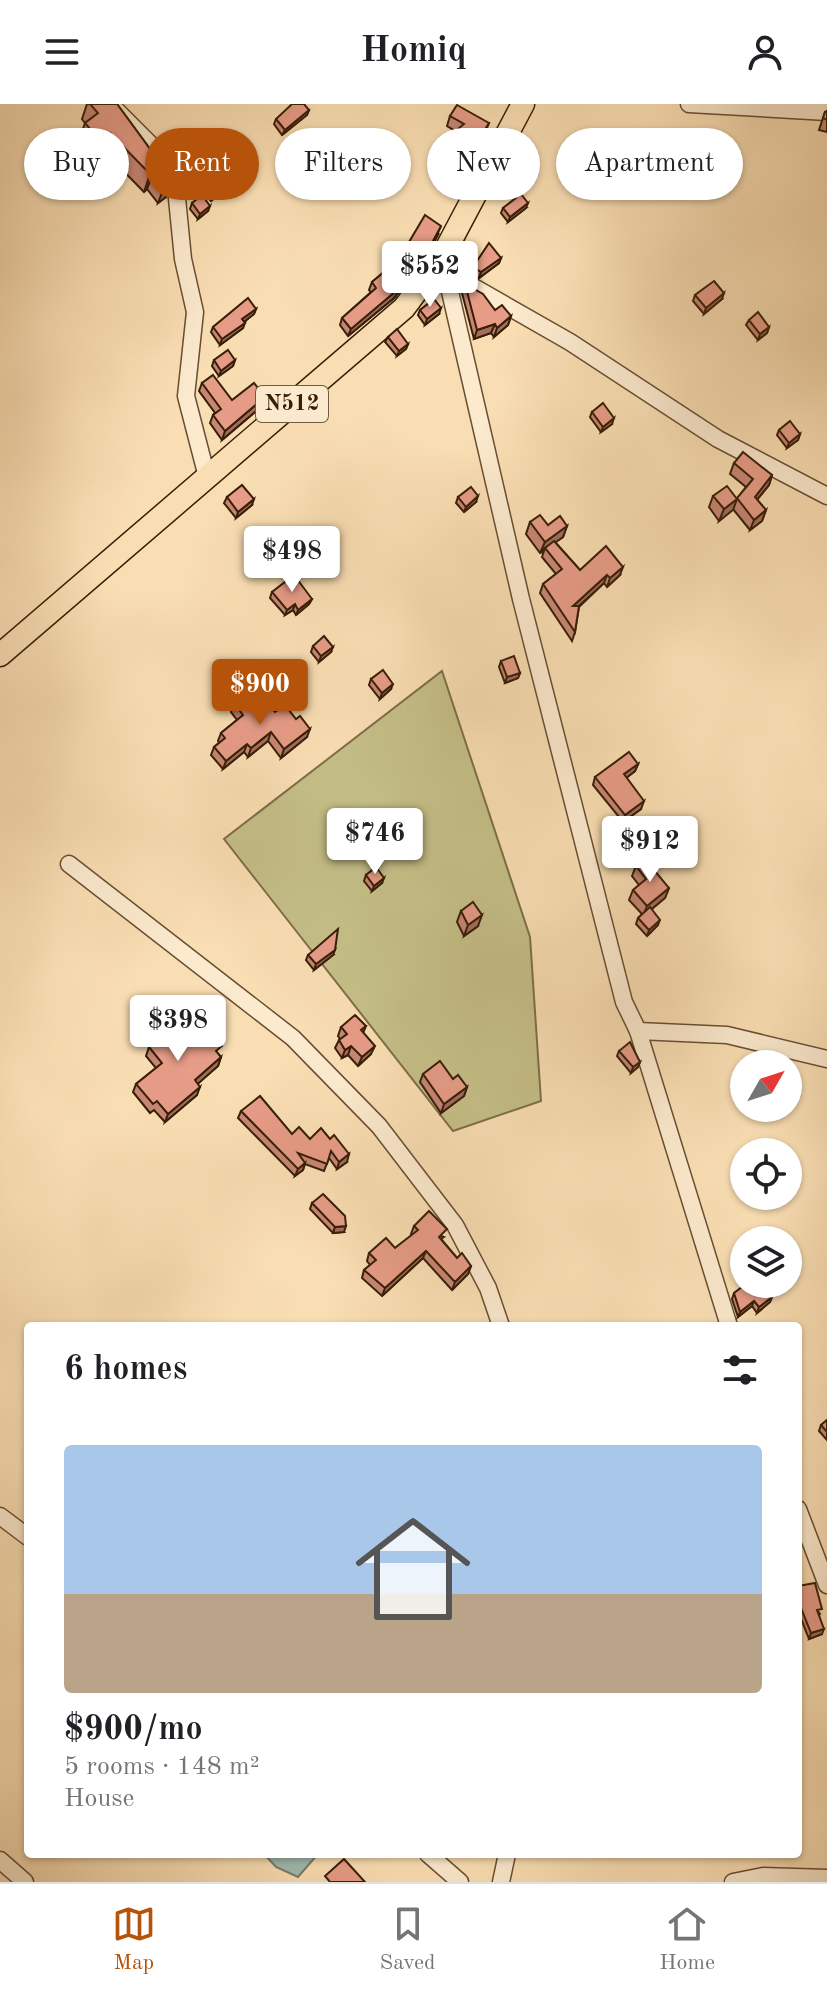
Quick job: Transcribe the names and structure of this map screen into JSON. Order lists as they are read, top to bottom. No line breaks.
{"streets":{"highway":["N512"]},"north":"top right","page":{"header":"Homiq","chip":["Buy","Rent","Filters","New","Apartment"],"price":["$552","$498","$900","$746","$912","$398"],"heading":"6 homes","list":[{"name":"$900/mo","note":"5 rooms · 148 m² · House"}],"tabs":["Map","Saved","Home"]}}
